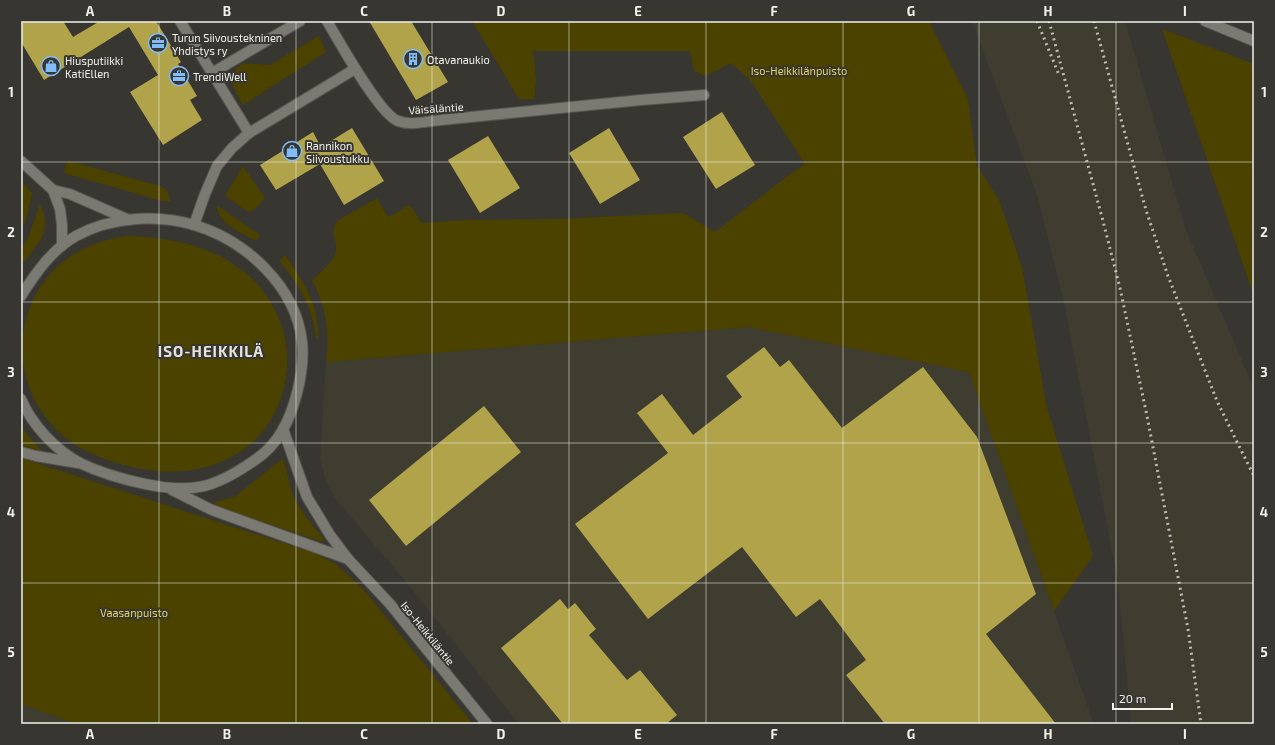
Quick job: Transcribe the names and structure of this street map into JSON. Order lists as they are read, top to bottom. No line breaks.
{"streets":{"street":["Väisäläntie","Iso-Heikkiläntie"]},"districts":["ISO-HEIKKILÄ"],"parks":["Iso-Heikkilänpuisto","Vaasanpuisto"],"places":{"office":["Turun Siivoustekninen Yhdistys ry","TrendiWell"],"building":["Otavanaukio"],"shop":["Hiusputiikki KatiEllen","Rannikon Siivoustukku"]},"scale_bar":"20 m","grid":{"columns":["A","B","C","D","E","F","G","H","I"],"rows":["1","2","3","4","5"]}}
